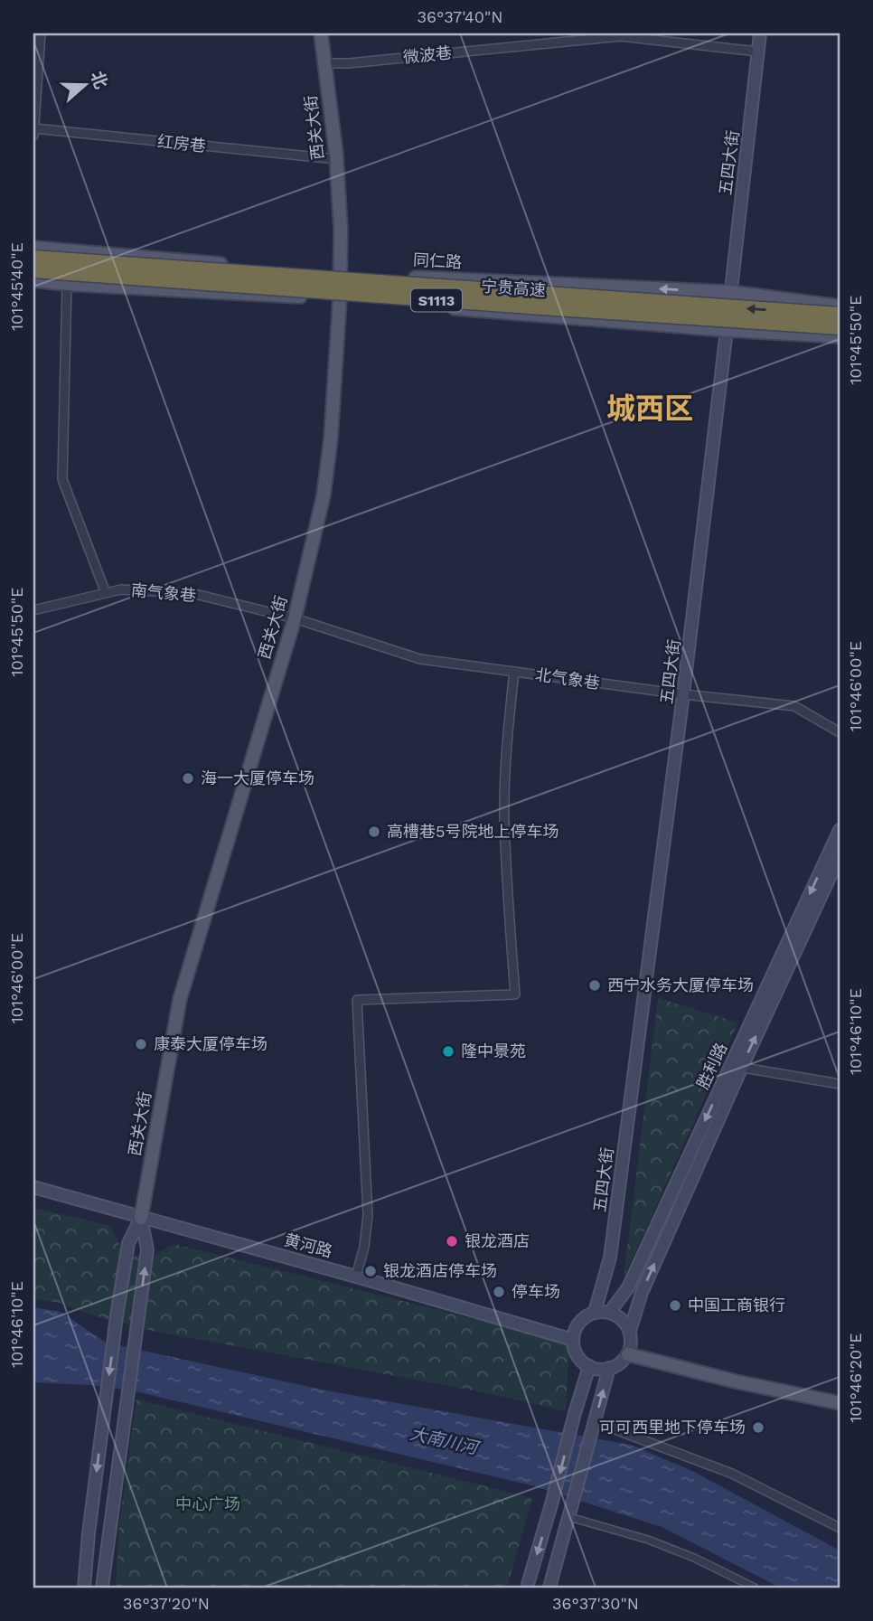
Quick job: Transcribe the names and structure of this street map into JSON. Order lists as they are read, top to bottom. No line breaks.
{"streets":{"highway":["宁贵高速","S1113"],"main road":["西关大街","五四大街","同仁路","胜利路","黄河路"],"street":["微波巷","红房巷","南气象巷","北气象巷"]},"crossings":[["微波巷","西关大街"],["微波巷","五四大街"],["西关大街","红房巷"],["西关大街","同仁路"],["西关大街","南气象巷"],["西关大街","北气象巷"],["西关大街","黄河路"],["五四大街","同仁路"],["五四大街","北气象巷"],["五四大街","胜利路"],["五四大街","黄河路"],["同仁路","宁贵高速"],["南气象巷","北气象巷"],["胜利路","黄河路"]],"districts":["城西区"],"water":["大南川河"],"parks":["中心广场"],"places":["海一大厦停车场","高槽巷5号院地上停车场","西宁水务大厦停车场","康泰大厦停车场","隆中景苑","银龙酒店","银龙酒店停车场","停车场","中国工商银行","可可西里地下停车场"],"north":"right","coordinates":["36°37'40\"N","101°45'40\"E","101°45'50\"E","101°46'00\"E","101°46'10\"E","101°46'20\"E","36°37'20\"N","36°37'30\"N"]}
